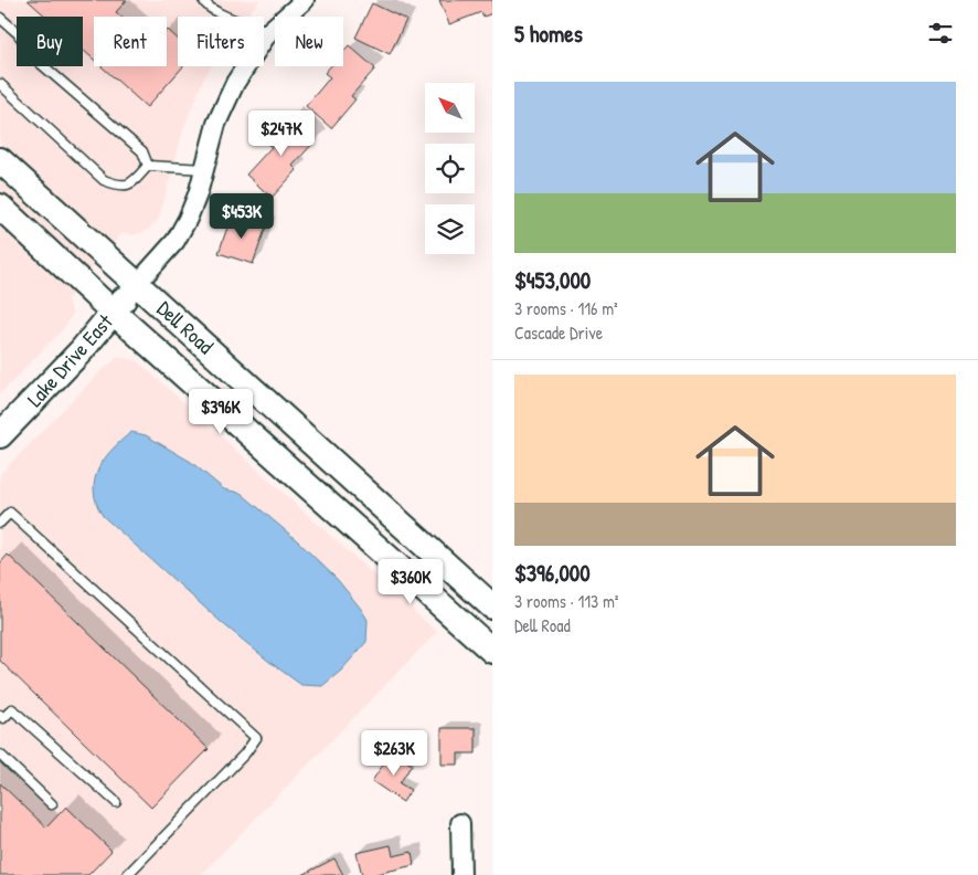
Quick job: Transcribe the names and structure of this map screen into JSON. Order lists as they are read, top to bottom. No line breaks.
{"streets":{"main road":["Dell Road","Lake Drive East"]},"crossings":[["Dell Road","Lake Drive East"]],"north":"top left","page":{"heading":"5 homes","chip":["Buy","Rent","Filters","New"],"list":[{"name":"$453,000","note":"3 rooms · 116 m² · Cascade Drive"},{"name":"$396,000","note":"3 rooms · 113 m² · Dell Road"}],"price":["$247K","$453K","$396K","$360K","$263K"]}}
